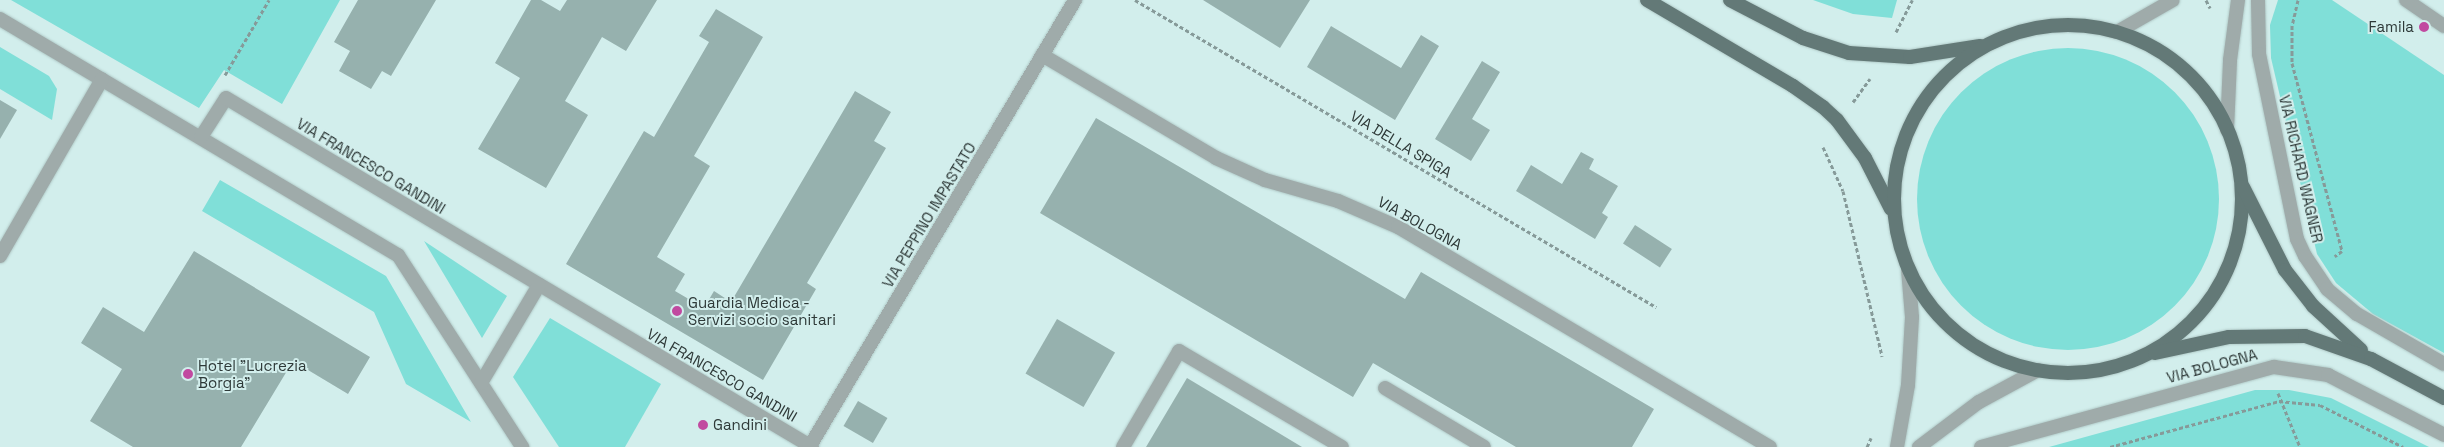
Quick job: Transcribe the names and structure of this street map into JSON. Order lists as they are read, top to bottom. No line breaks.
{"streets":{"street":["VIA FRANCESCO GANDINI","VIA RICHARD WAGNER","VIA PEPPINO IMPASTATO","VIA BOLOGNA"],"path":["VIA DELLA SPIGA"]},"crossings":[["VIA FRANCESCO GANDINI","VIA PEPPINO IMPASTATO"],["VIA PEPPINO IMPASTATO","VIA BOLOGNA"]],"places":["Famila","Guardia Medica - Servizi socio sanitari","Hotel \"Lucrezia Borgia\"","Gandini"]}
